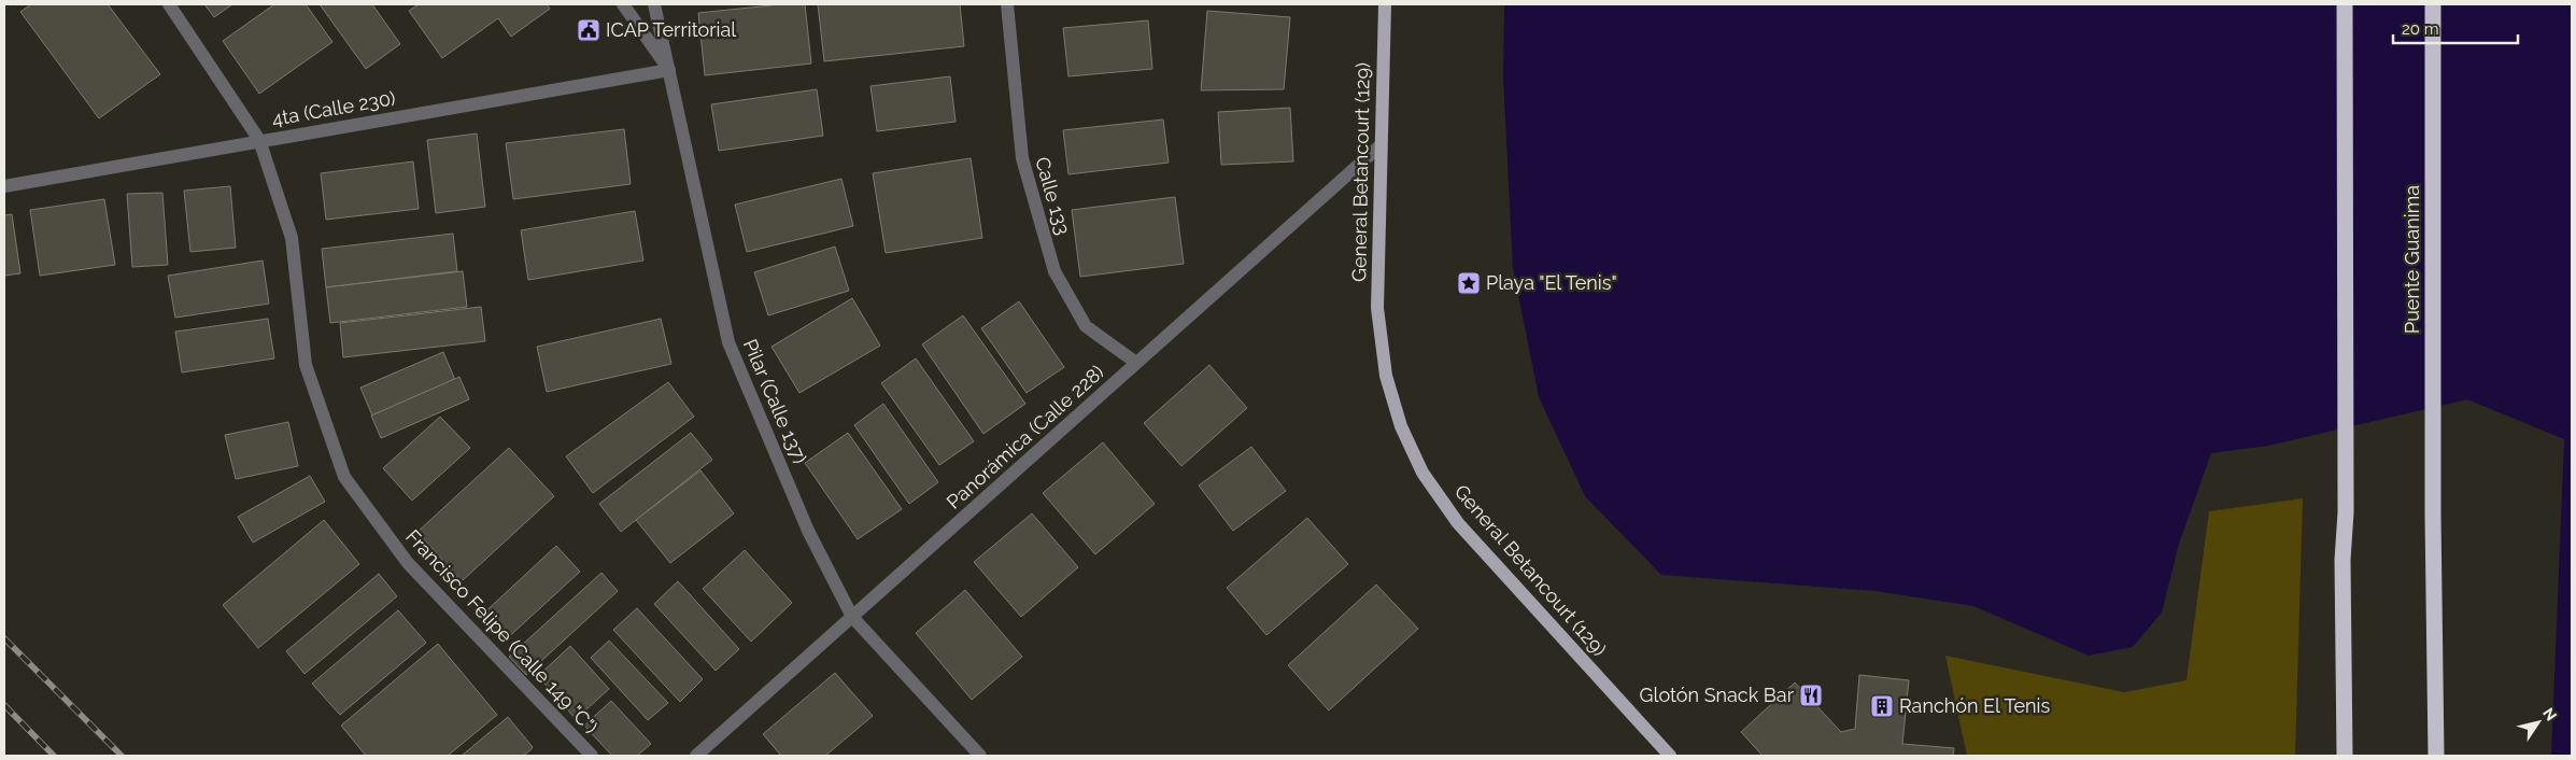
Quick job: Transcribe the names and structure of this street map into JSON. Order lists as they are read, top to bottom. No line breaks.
{"streets":{"highway":["Puente Guanima"],"main road":["General Betancourt (129)"],"street":["4ta (Calle 230)","Calle 133","Pilar (Calle 137)","Panorámica (Calle 228)","Francisco Felipe (Calle 149 \"C\")"]},"crossings":[["4ta (Calle 230)","Pilar (Calle 137)"],["4ta (Calle 230)","Francisco Felipe (Calle 149 \"C\")"],["General Betancourt (129)","Panorámica (Calle 228)"],["Calle 133","Panorámica (Calle 228)"],["Pilar (Calle 137)","Panorámica (Calle 228)"]],"places":{"public building":["ICAP Territorial"],"place":["Playa \"El Tenis\""],"restaurant":["Glotón Snack Bar"],"building":["Ranchón El Tenis"]},"scale_bar":"20 m","north":"top right"}
